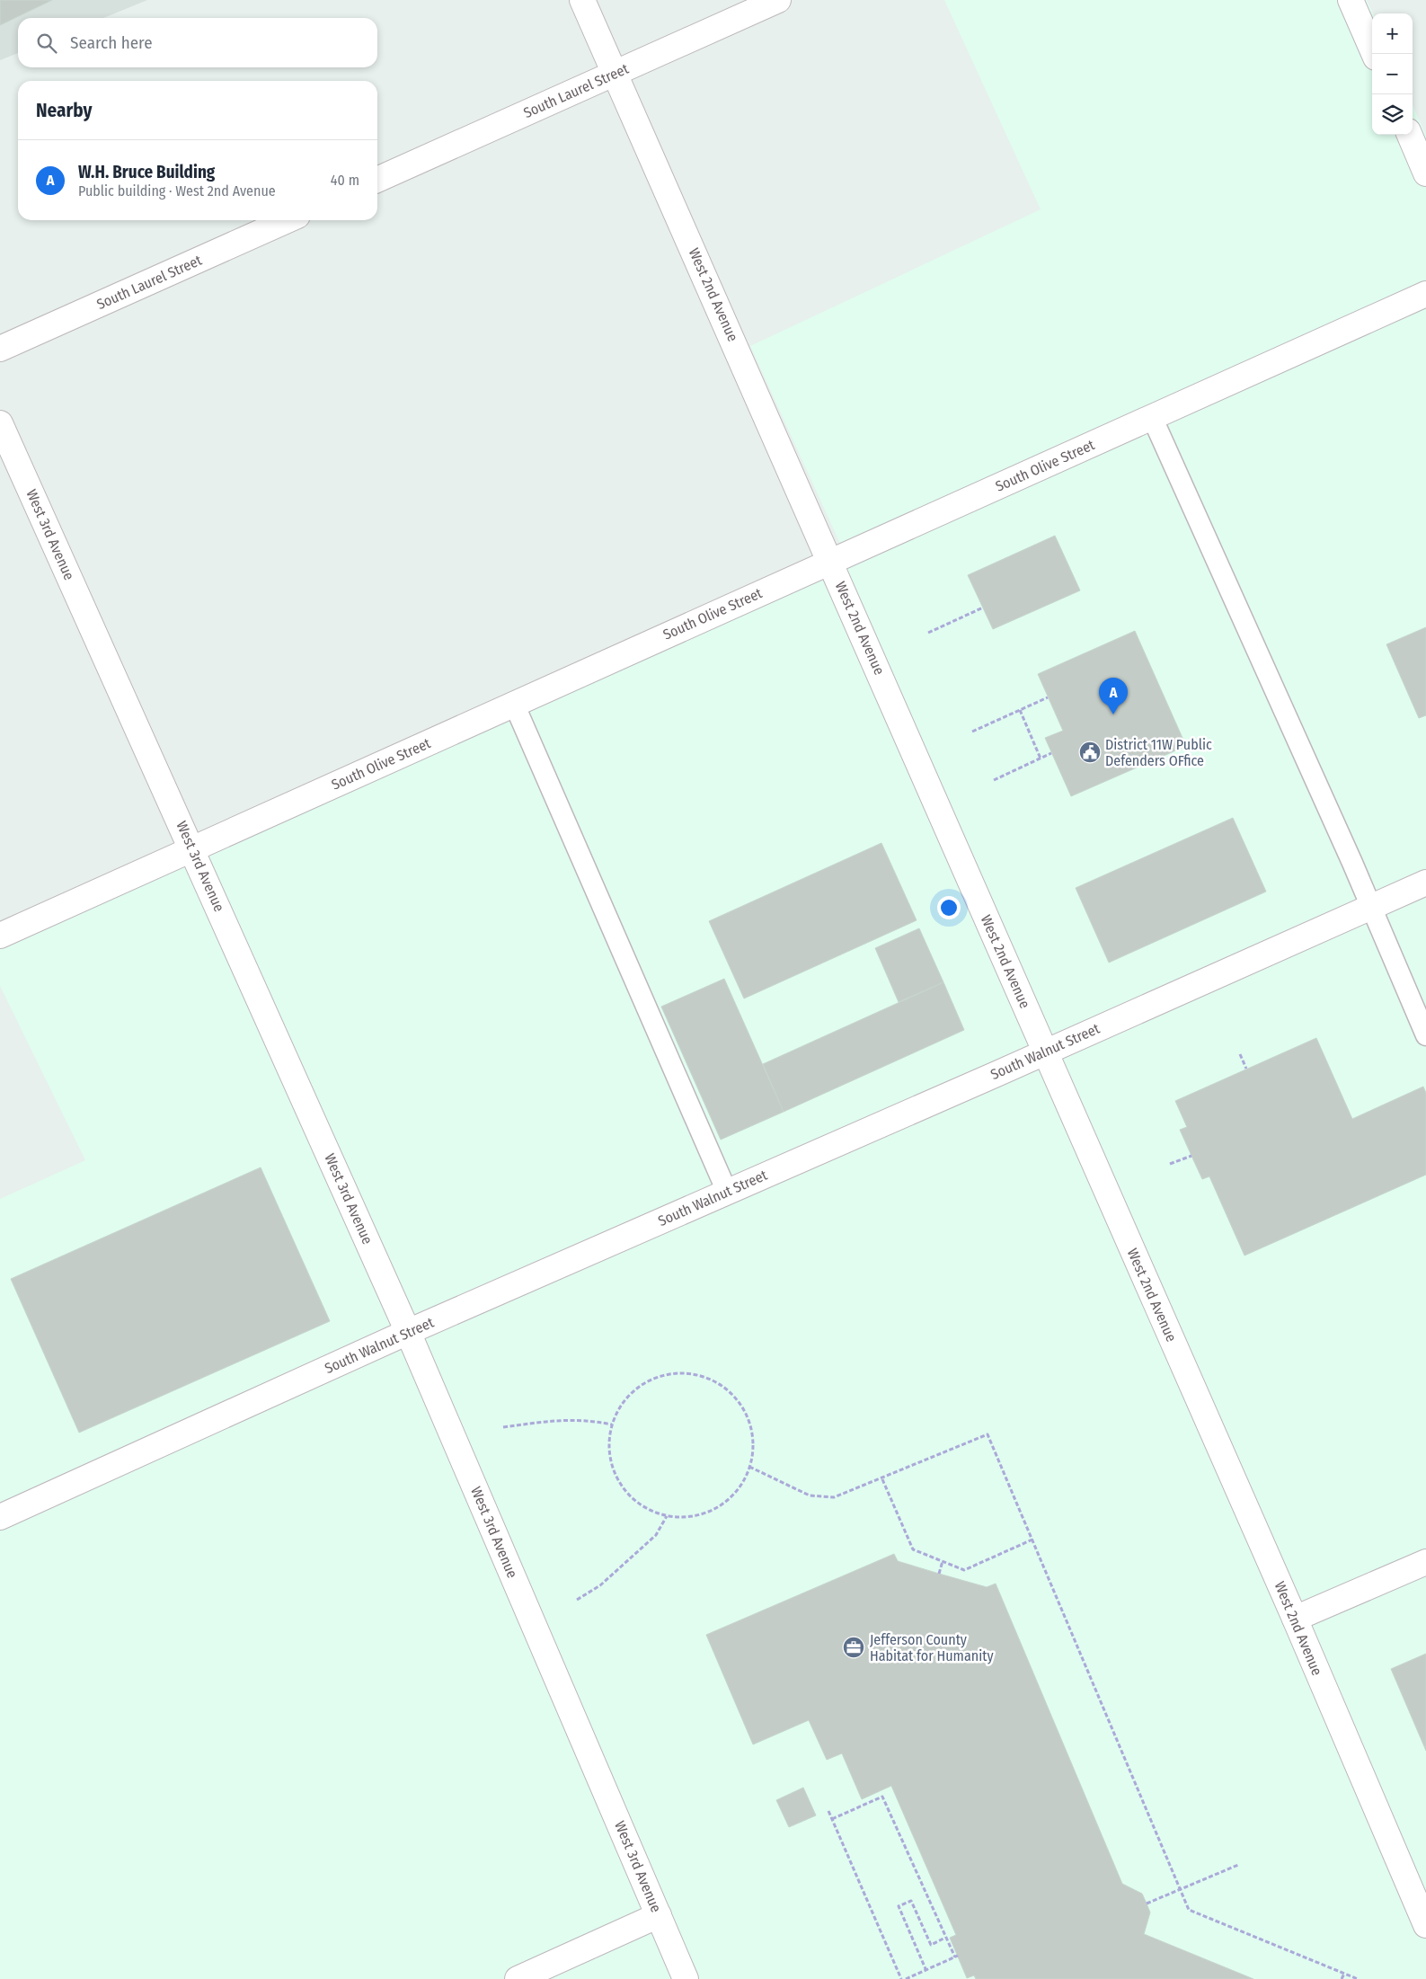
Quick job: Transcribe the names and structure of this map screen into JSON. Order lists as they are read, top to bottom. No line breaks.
{"streets":{"street":["South Laurel Street","West 2nd Avenue","South Olive Street","West 3rd Avenue","South Walnut Street"]},"crossings":[["South Laurel Street","West 2nd Avenue"],["West 2nd Avenue","South Olive Street"],["West 2nd Avenue","South Walnut Street"],["South Olive Street","West 3rd Avenue"],["West 3rd Avenue","South Walnut Street"]],"places":{"public building":["District 11W Public Defenders OFfice"],"office":["Jefferson County Habitat for Humanity"]},"page":{"map_buttons":["+","−"],"search":"Search here","heading":"Nearby","list":[{"mark":"A","name":"W.H. Bruce Building","note":"Public building · West 2nd Avenue","value":"40 m"}],"pins":"A"}}
